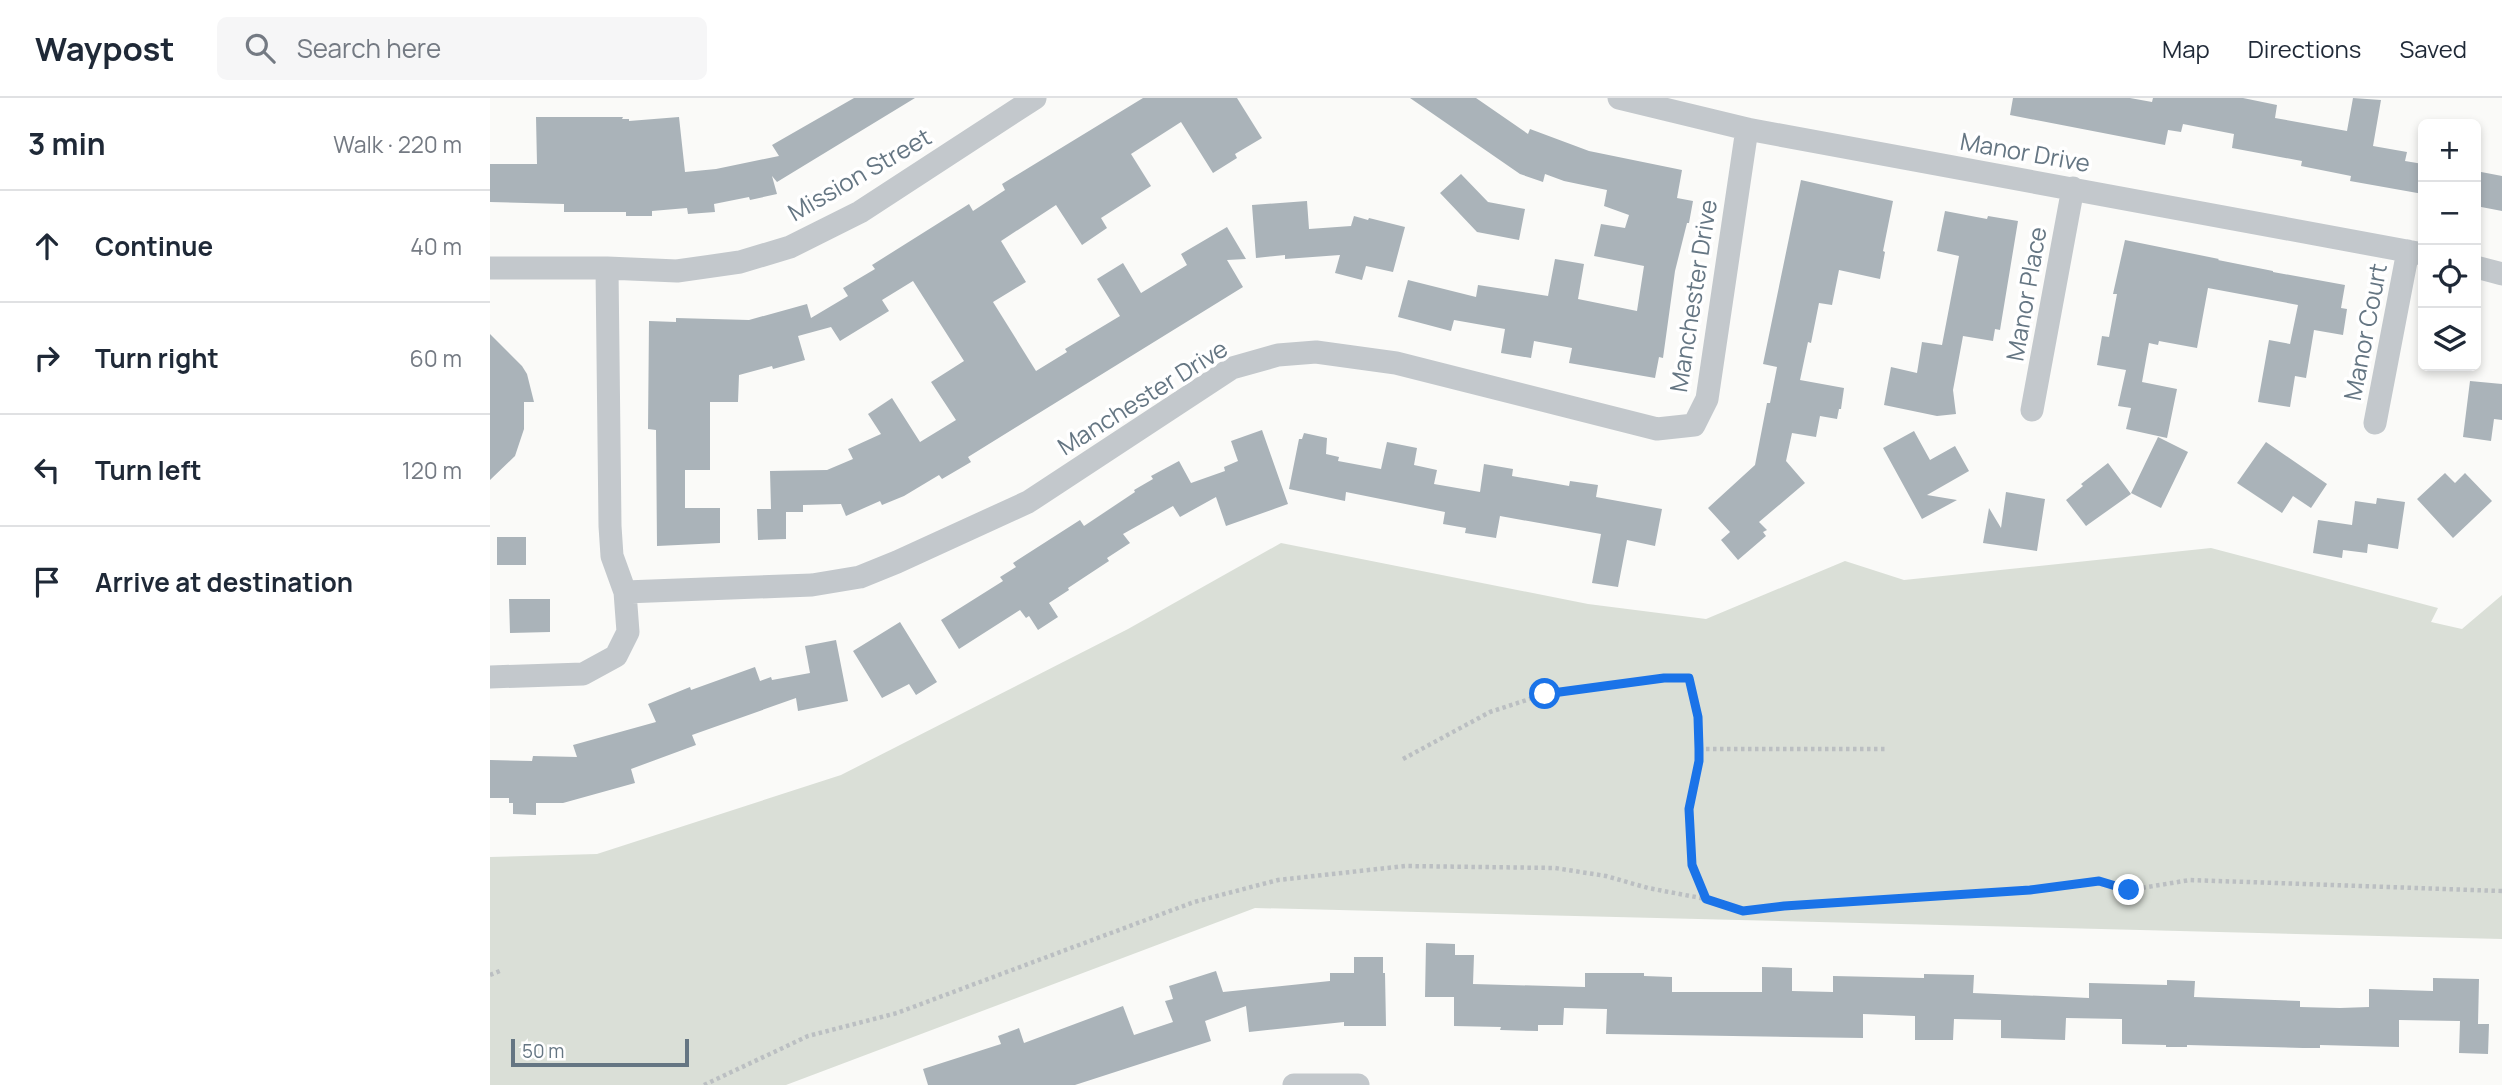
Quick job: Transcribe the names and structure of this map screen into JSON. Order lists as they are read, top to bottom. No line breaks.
{"streets":{"street":["Manor Drive","Mission Street","Manor Place","Manchester Drive","Manor Court"]},"crossings":[["Manor Drive","Manor Place"],["Manor Drive","Manchester Drive"],["Manor Drive","Manor Court"]],"scale_bar":"50 m","page":{"header":"Waypost","search":"Search here","nav":["Map","Directions","Saved"],"heading":["3 min","Walk · 220 m"],"map_buttons":["+","−"],"list":[["Continue","40 m"],["Turn right","60 m"],["Turn left","120 m"],"Arrive at destination"],"scale":"50 m"}}
